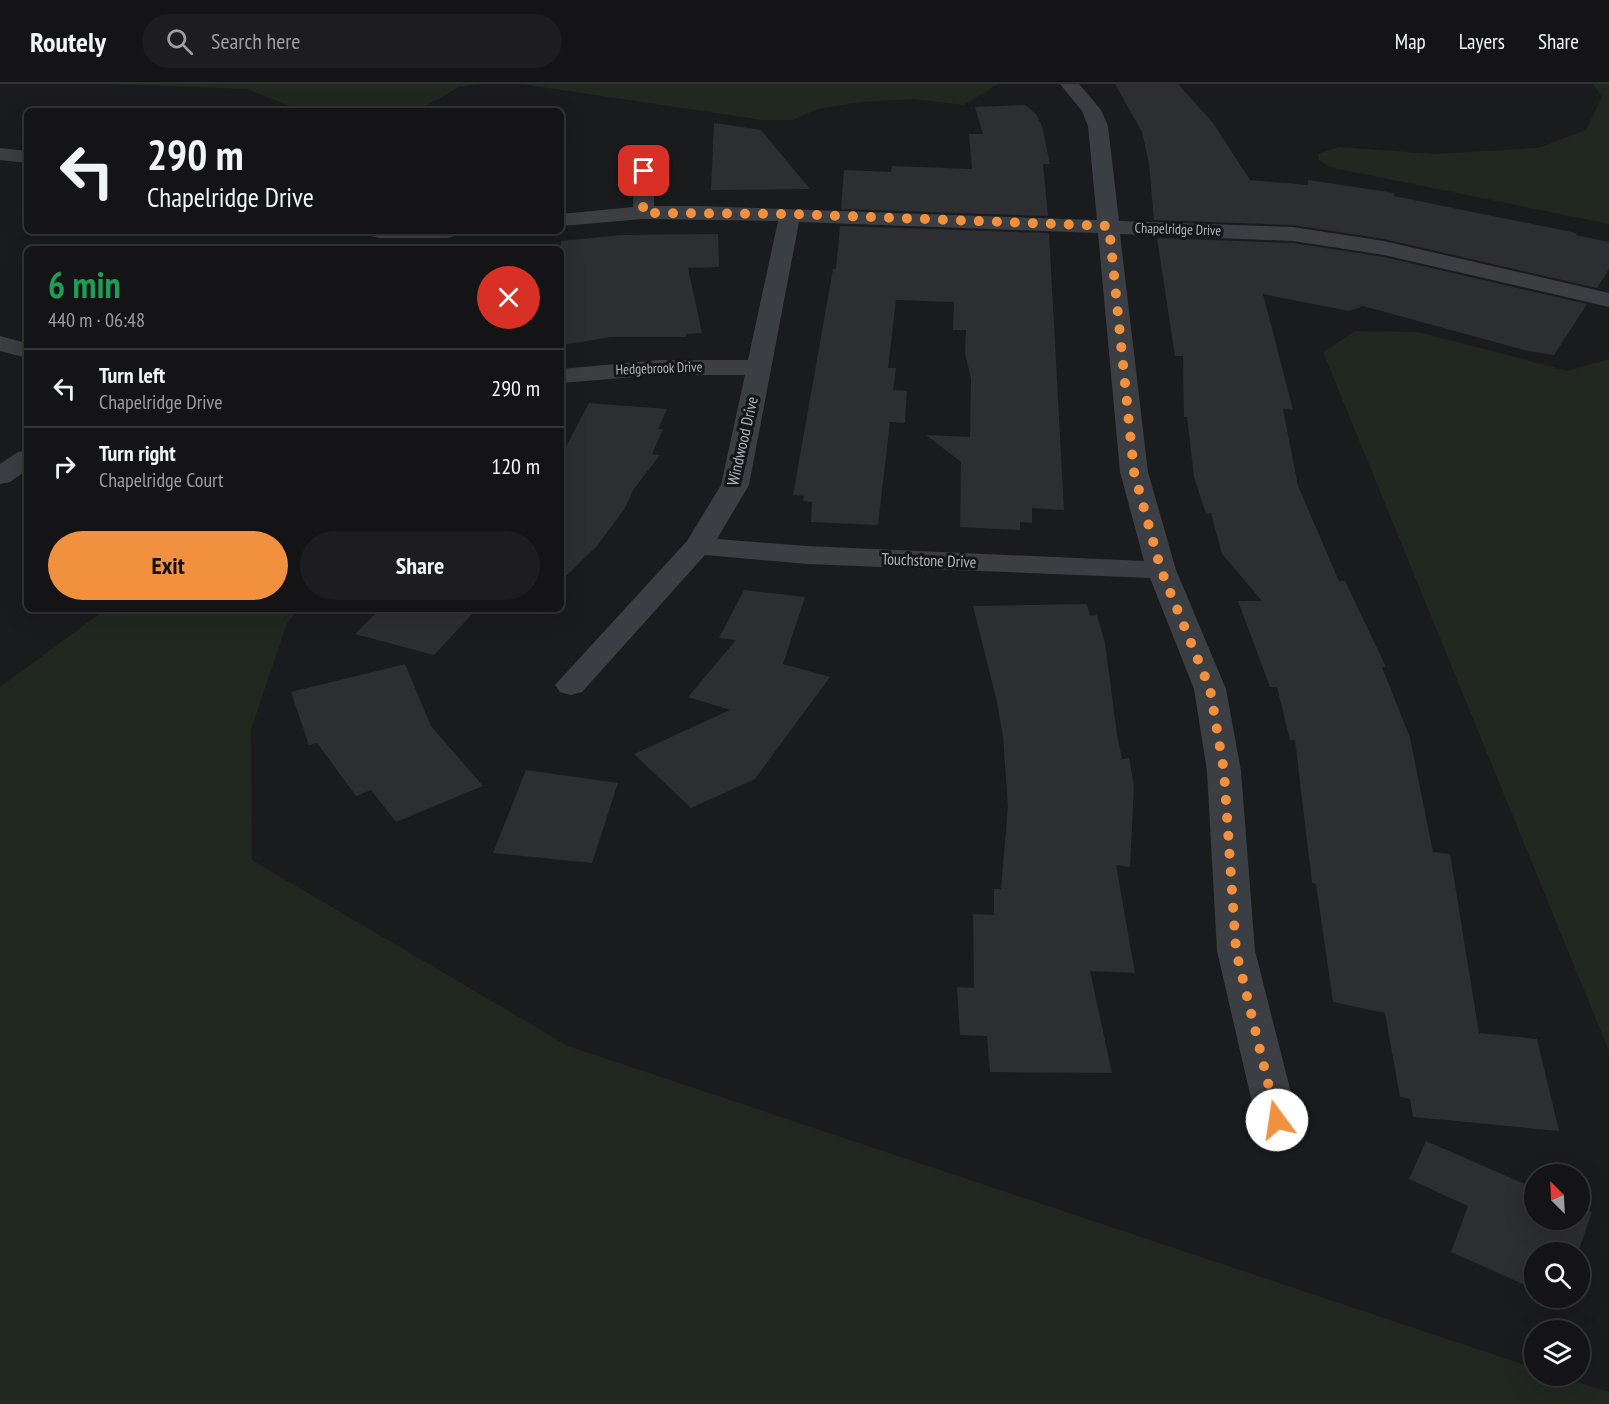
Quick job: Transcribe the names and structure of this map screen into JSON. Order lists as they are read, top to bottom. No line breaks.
{"streets":{"street":["Chapelridge Drive","Hedgebrook Drive","Windwood Drive","Touchstone Drive"]},"crossings":[["Chapelridge Drive","Windwood Drive"],["Hedgebrook Drive","Windwood Drive"],["Windwood Drive","Touchstone Drive"]],"north":"top left","page":{"header":"Routely","search":"Search here","nav":["Map","Layers","Share"],"turn":["290 m","Chapelridge Drive"],"heading":["6 min","440 m · 06:48"],"list":[{"name":"Turn left","note":"Chapelridge Drive","value":"290 m"},{"name":"Turn right","note":"Chapelridge Court","value":"120 m"}],"buttons":["Exit","Share"]}}
